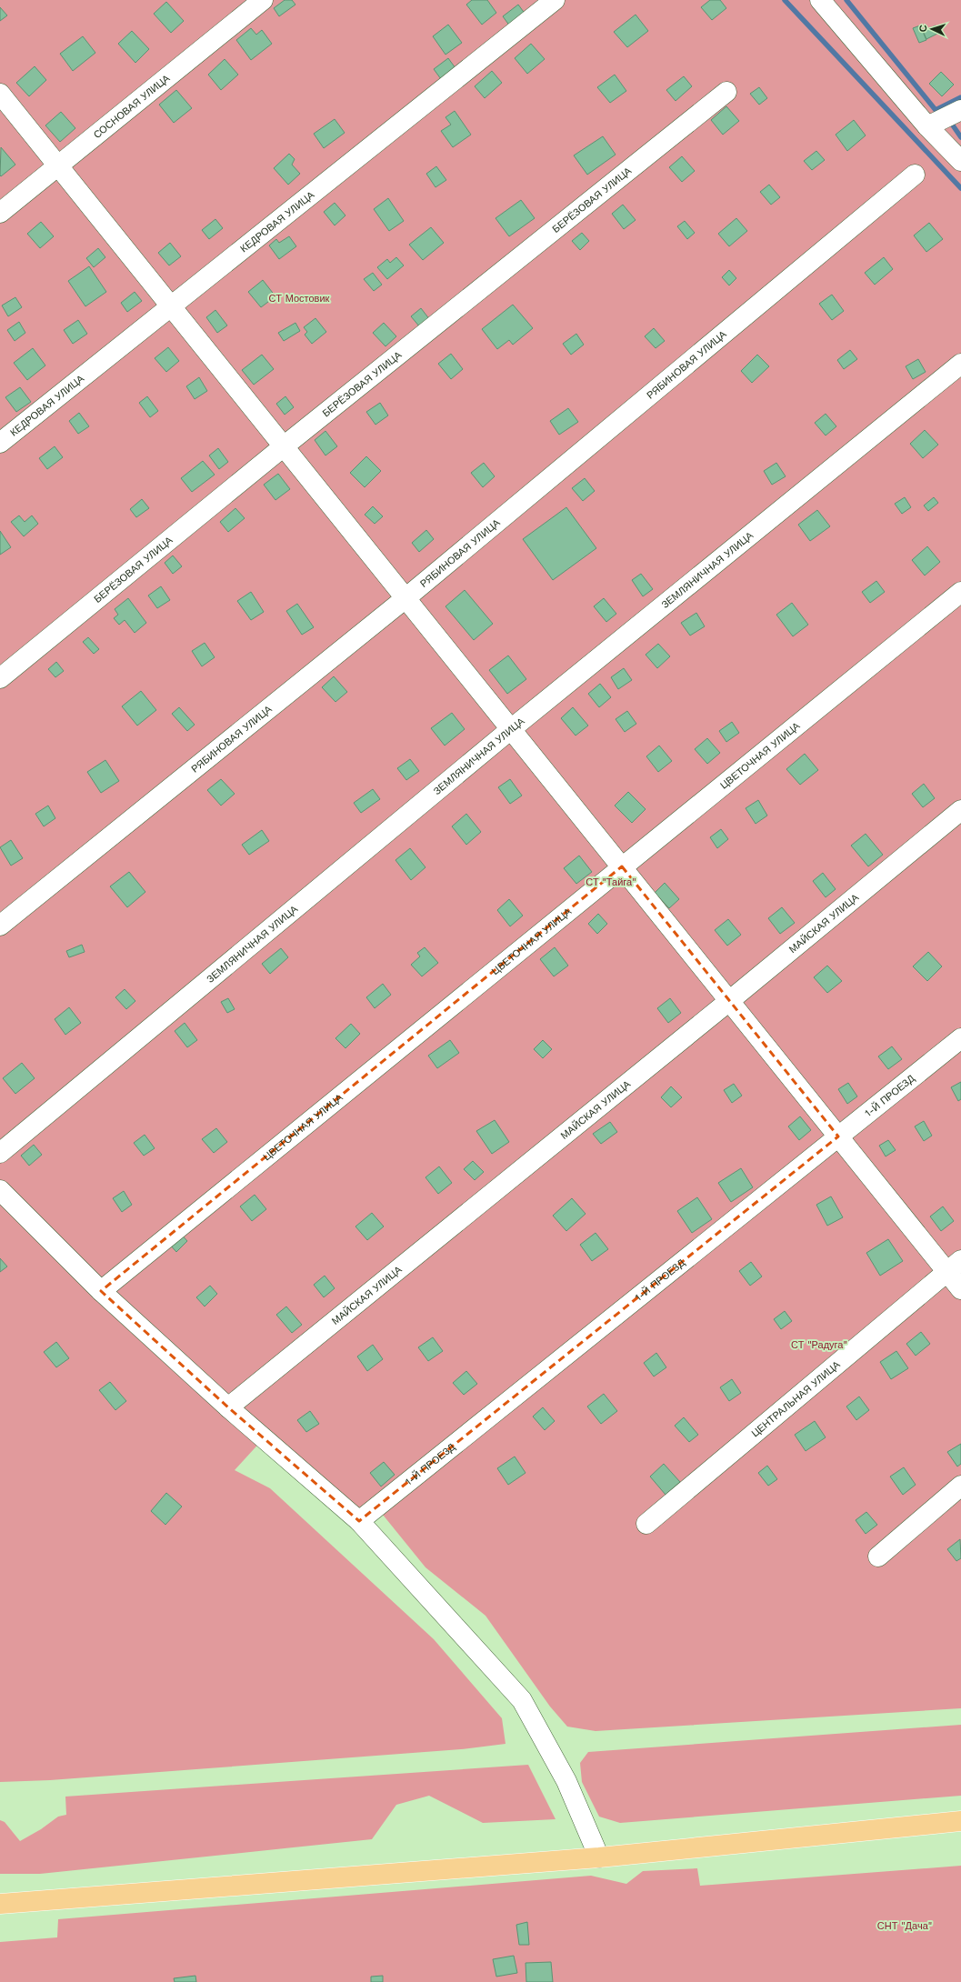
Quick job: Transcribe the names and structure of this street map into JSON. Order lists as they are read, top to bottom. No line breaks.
{"streets":{"street":["СОСНОВАЯ УЛИЦА","БЕРЁЗОВАЯ УЛИЦА","КЕДРОВАЯ УЛИЦА","РЯБИНОВАЯ УЛИЦА","ЗЕМЛЯНИЧНАЯ УЛИЦА","ЦВЕТОЧНАЯ УЛИЦА","МАЙСКАЯ УЛИЦА","1-Й ПРОЕЗД","ЦЕНТРАЛЬНАЯ УЛИЦА"]},"parks":["СТ Мостовик","СТ \"Тайга\"","СТ \"Радуга\"","СНТ \"Дача\""],"north":"left"}
